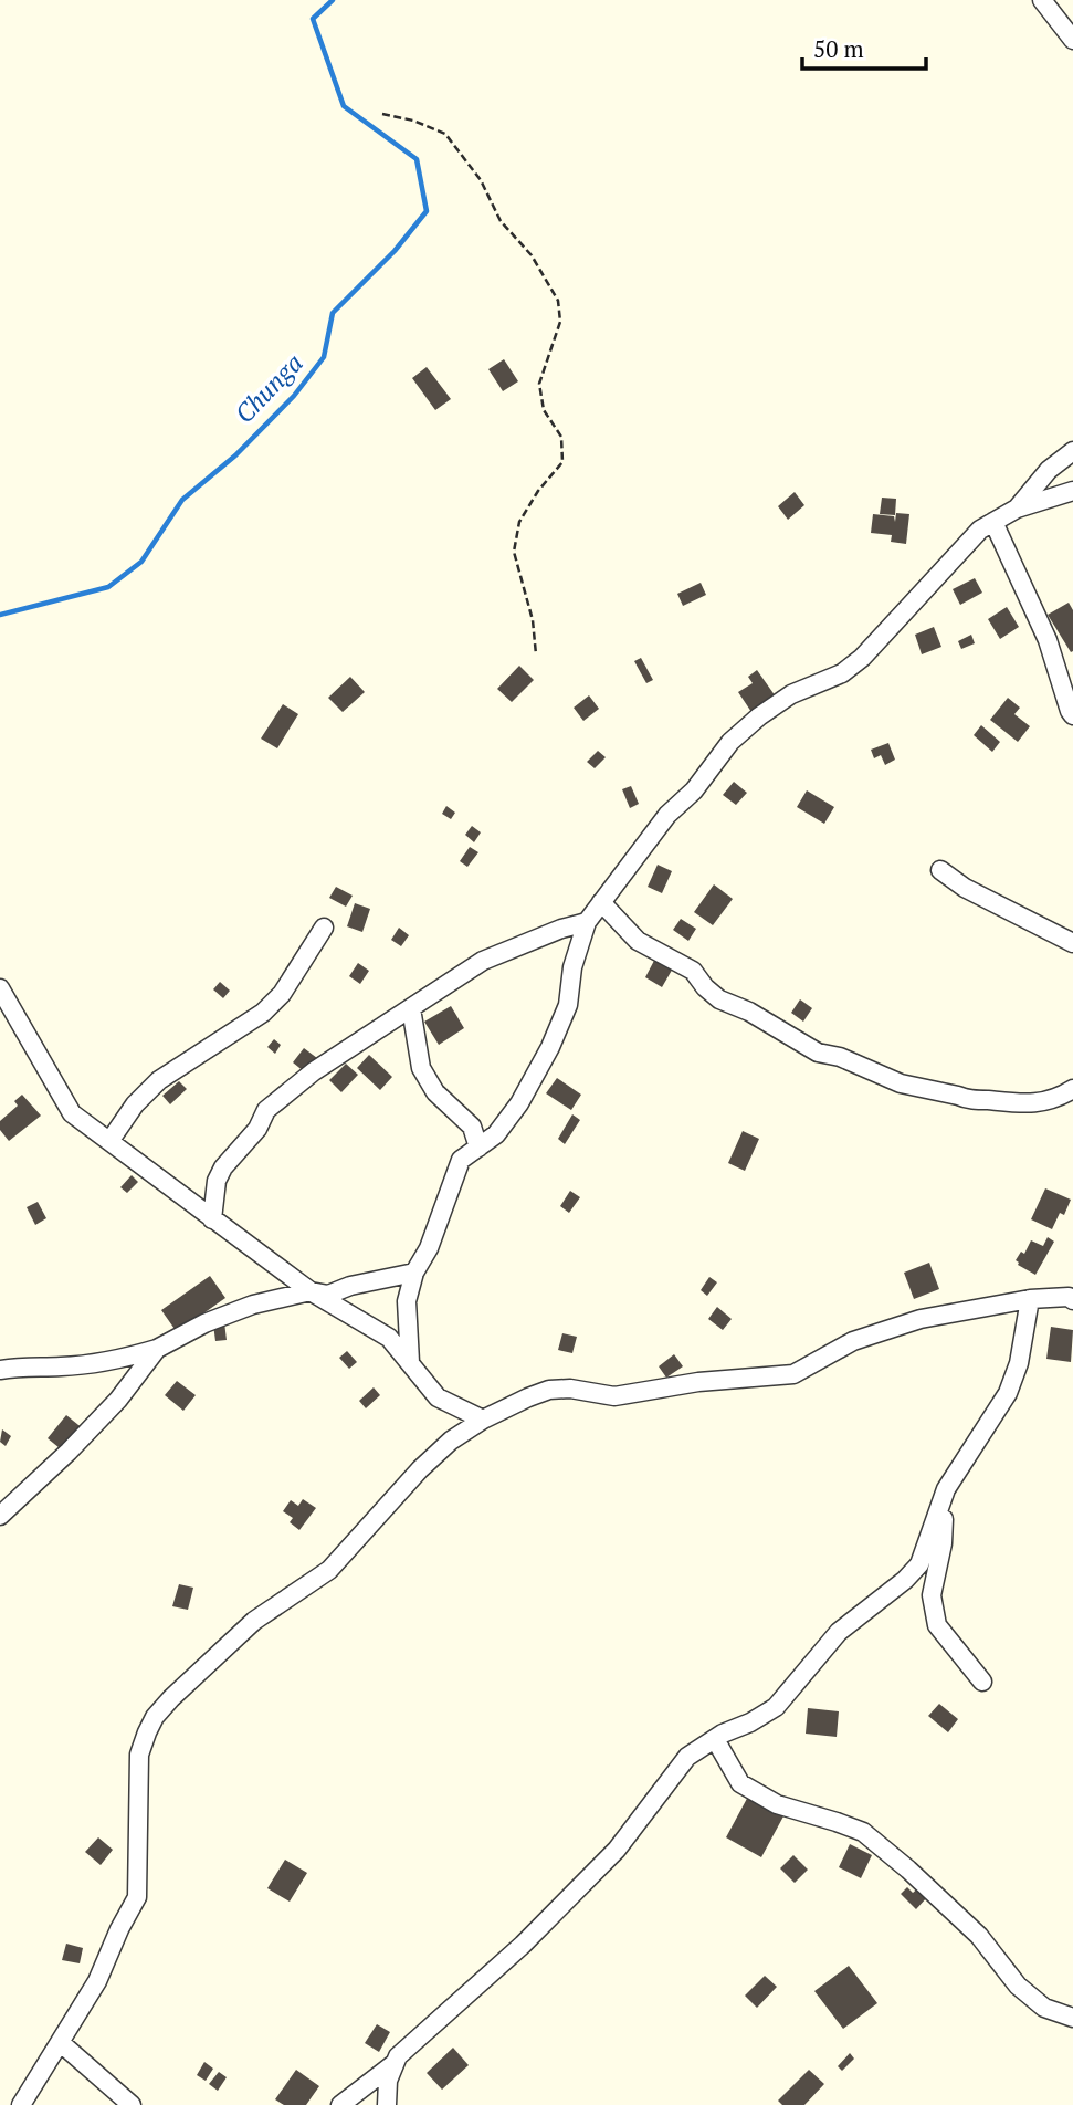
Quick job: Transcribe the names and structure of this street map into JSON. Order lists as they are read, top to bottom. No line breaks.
{"water":["Chunga"],"scale_bar":"50 m"}
